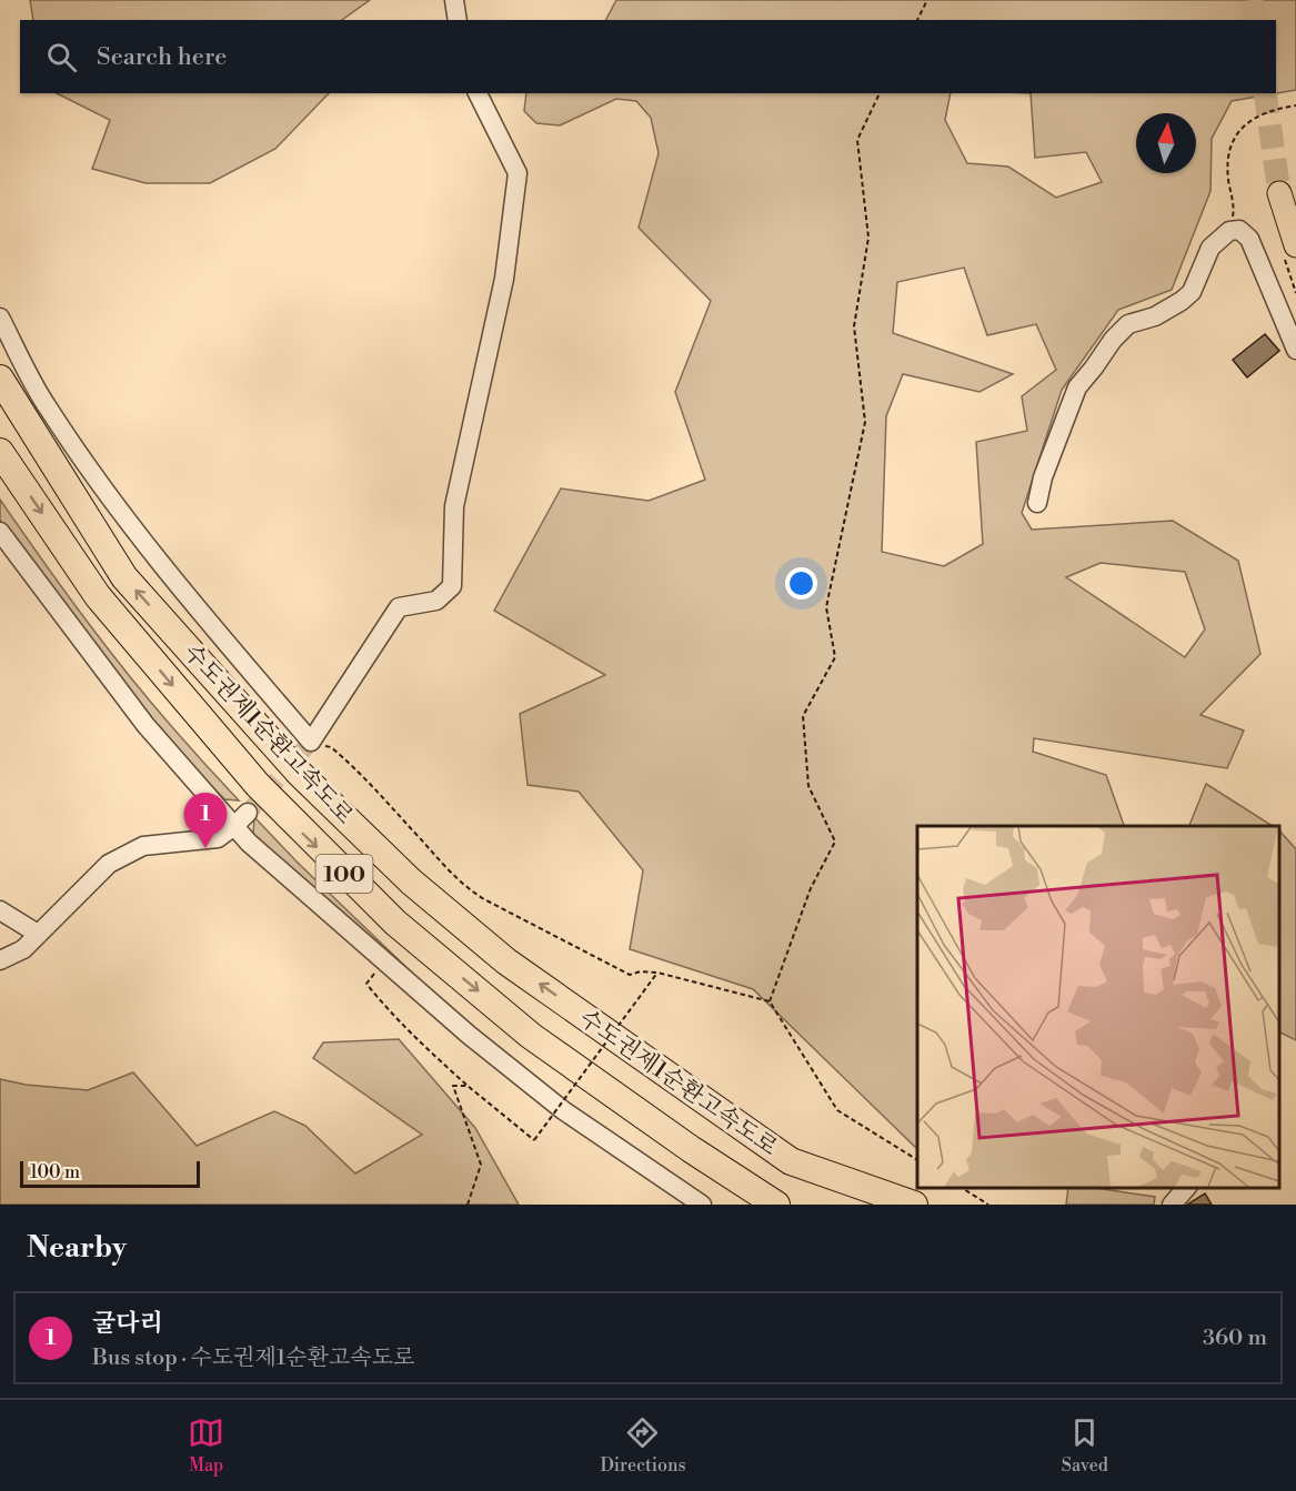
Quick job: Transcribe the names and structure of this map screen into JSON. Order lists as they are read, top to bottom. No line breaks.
{"streets":{"highway":["수도권제1순환고속도로","100"]},"scale_bar":"100 m","north":"top","page":{"search":"Search here","pins":"1","scale":"100 m","heading":"Nearby","list":[{"mark":"1","name":"굴다리","note":"Bus stop · 수도권제1순환고속도로","value":"360 m"}],"nav":["Map","Directions","Saved"]}}
